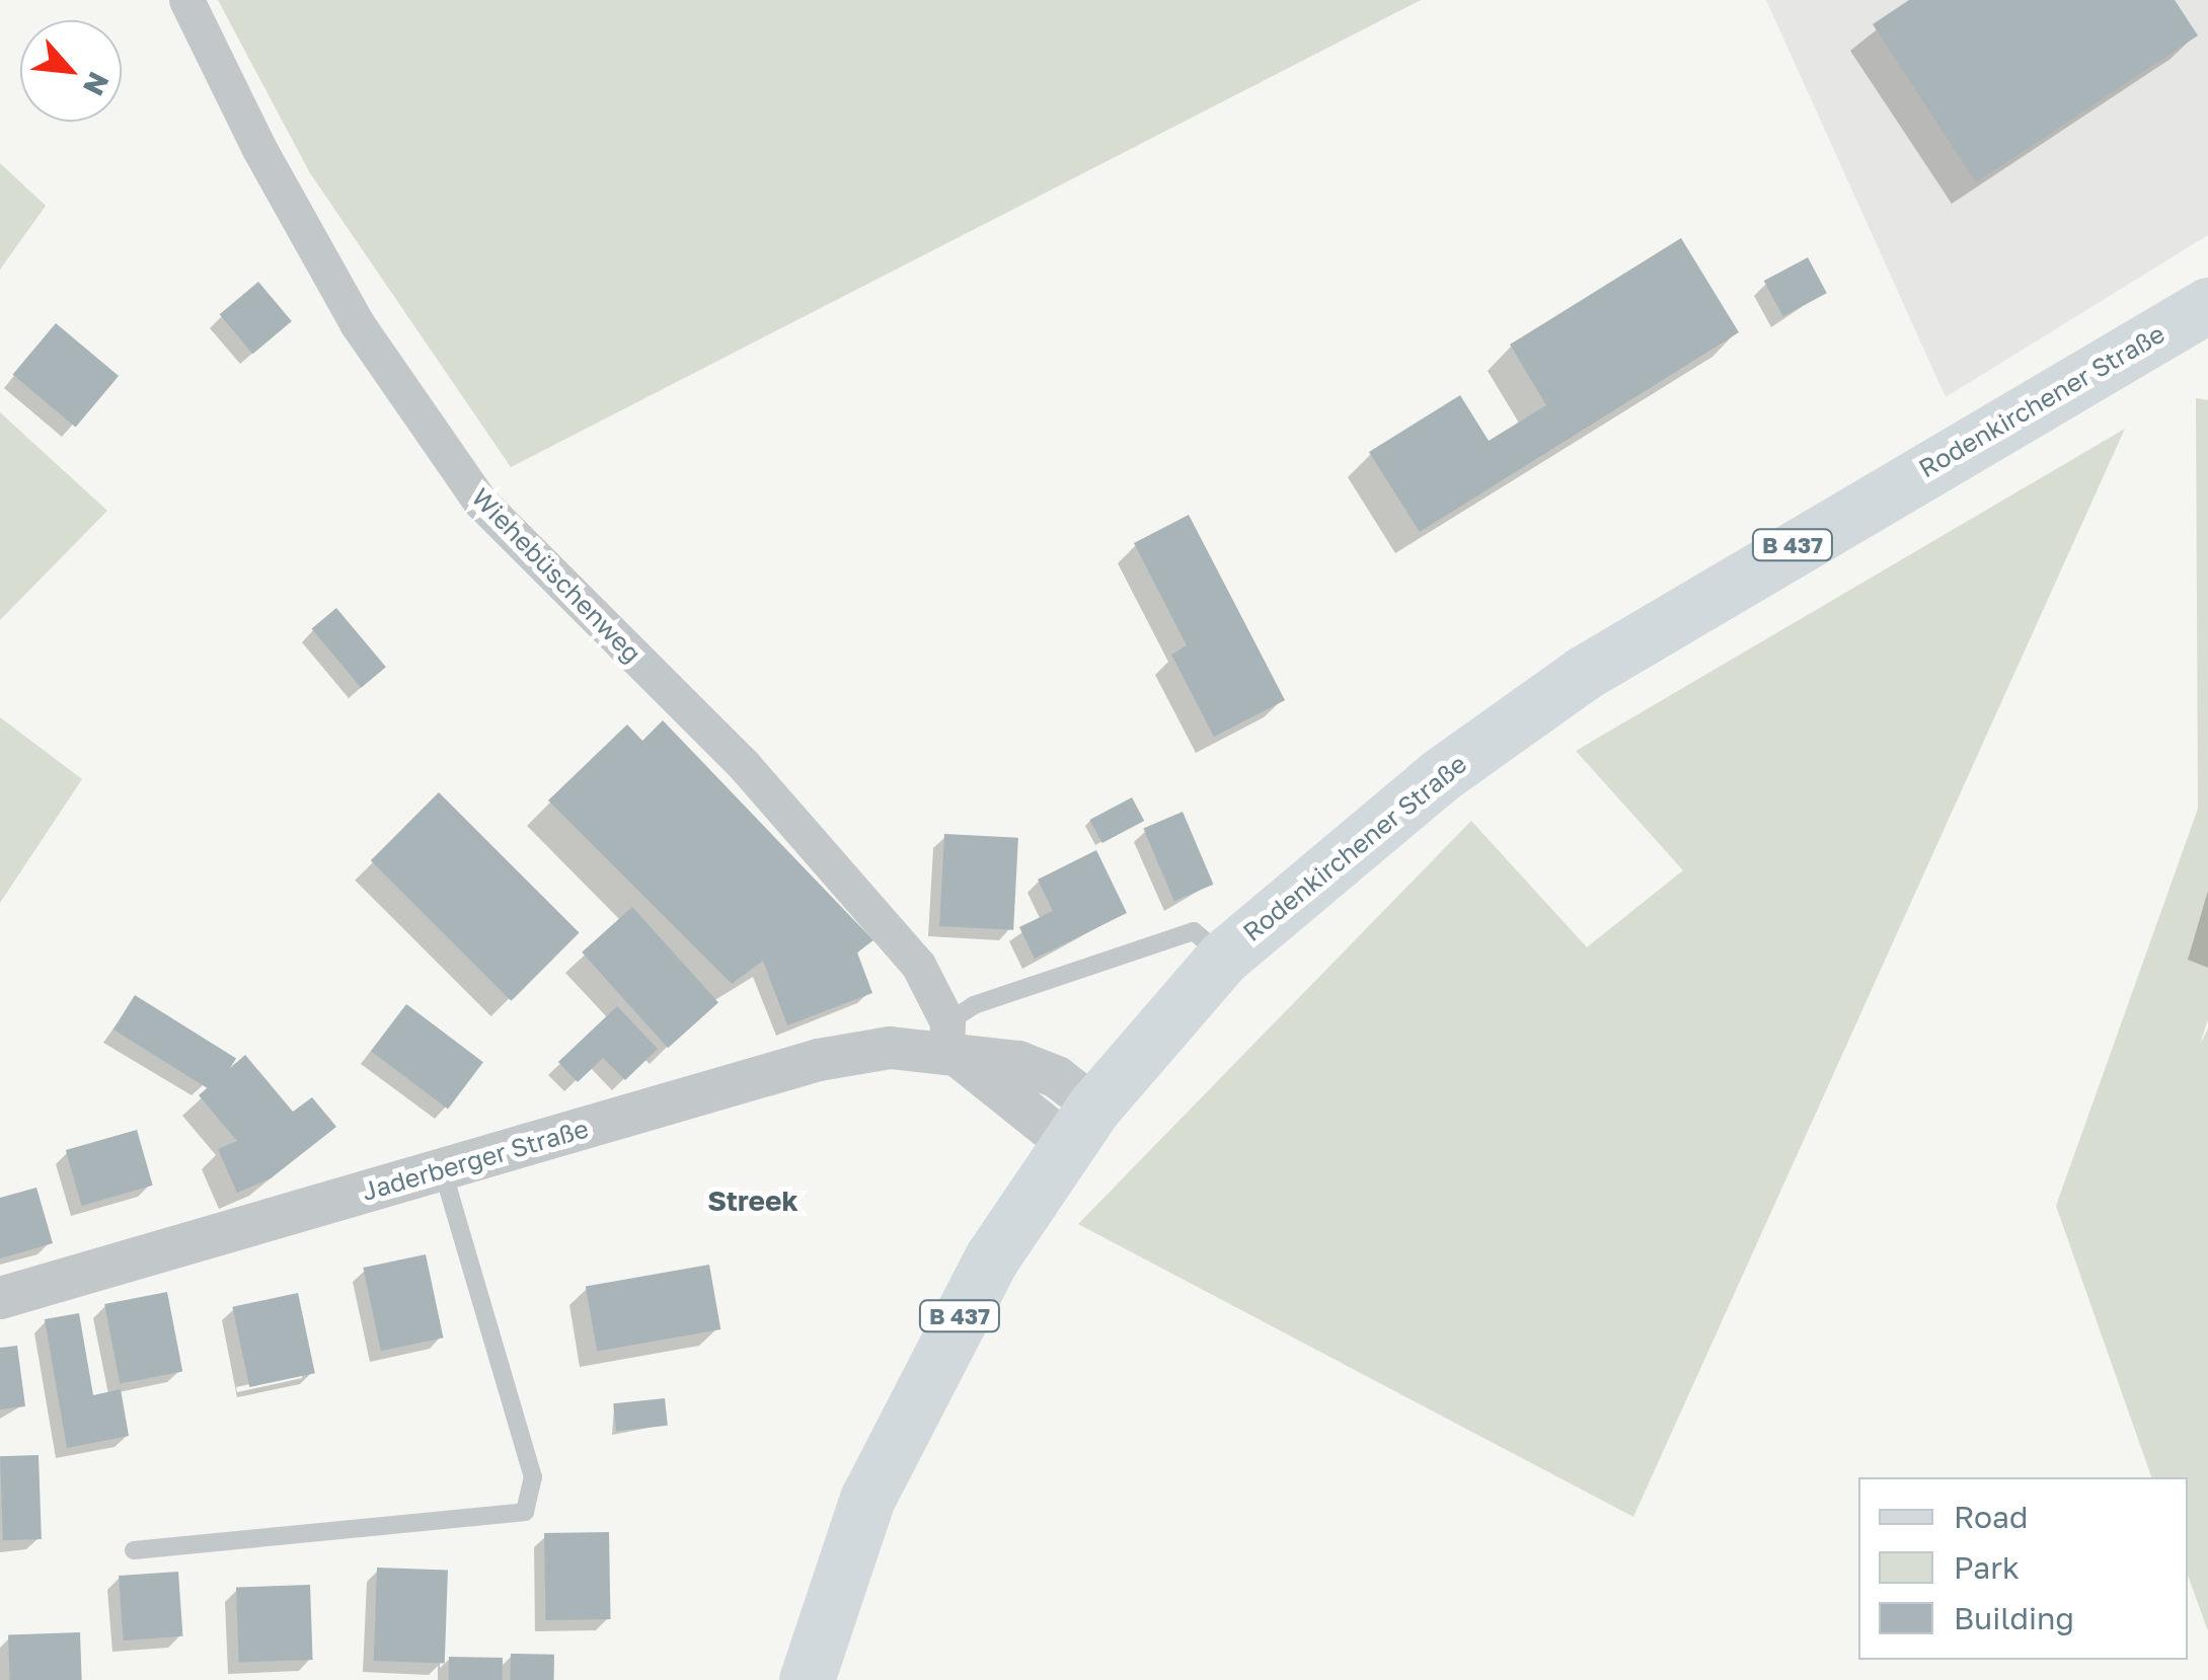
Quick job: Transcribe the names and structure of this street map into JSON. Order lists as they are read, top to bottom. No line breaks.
{"streets":{"main road":["Rodenkirchener Straße","B 437"],"street":["Wiehebüschenweg","Jaderberger Straße"]},"crossings":[["Wiehebüschenweg","Jaderberger Straße"]],"districts":["Streek"],"legend":["Road","Park","Building"],"north":"bottom right"}
